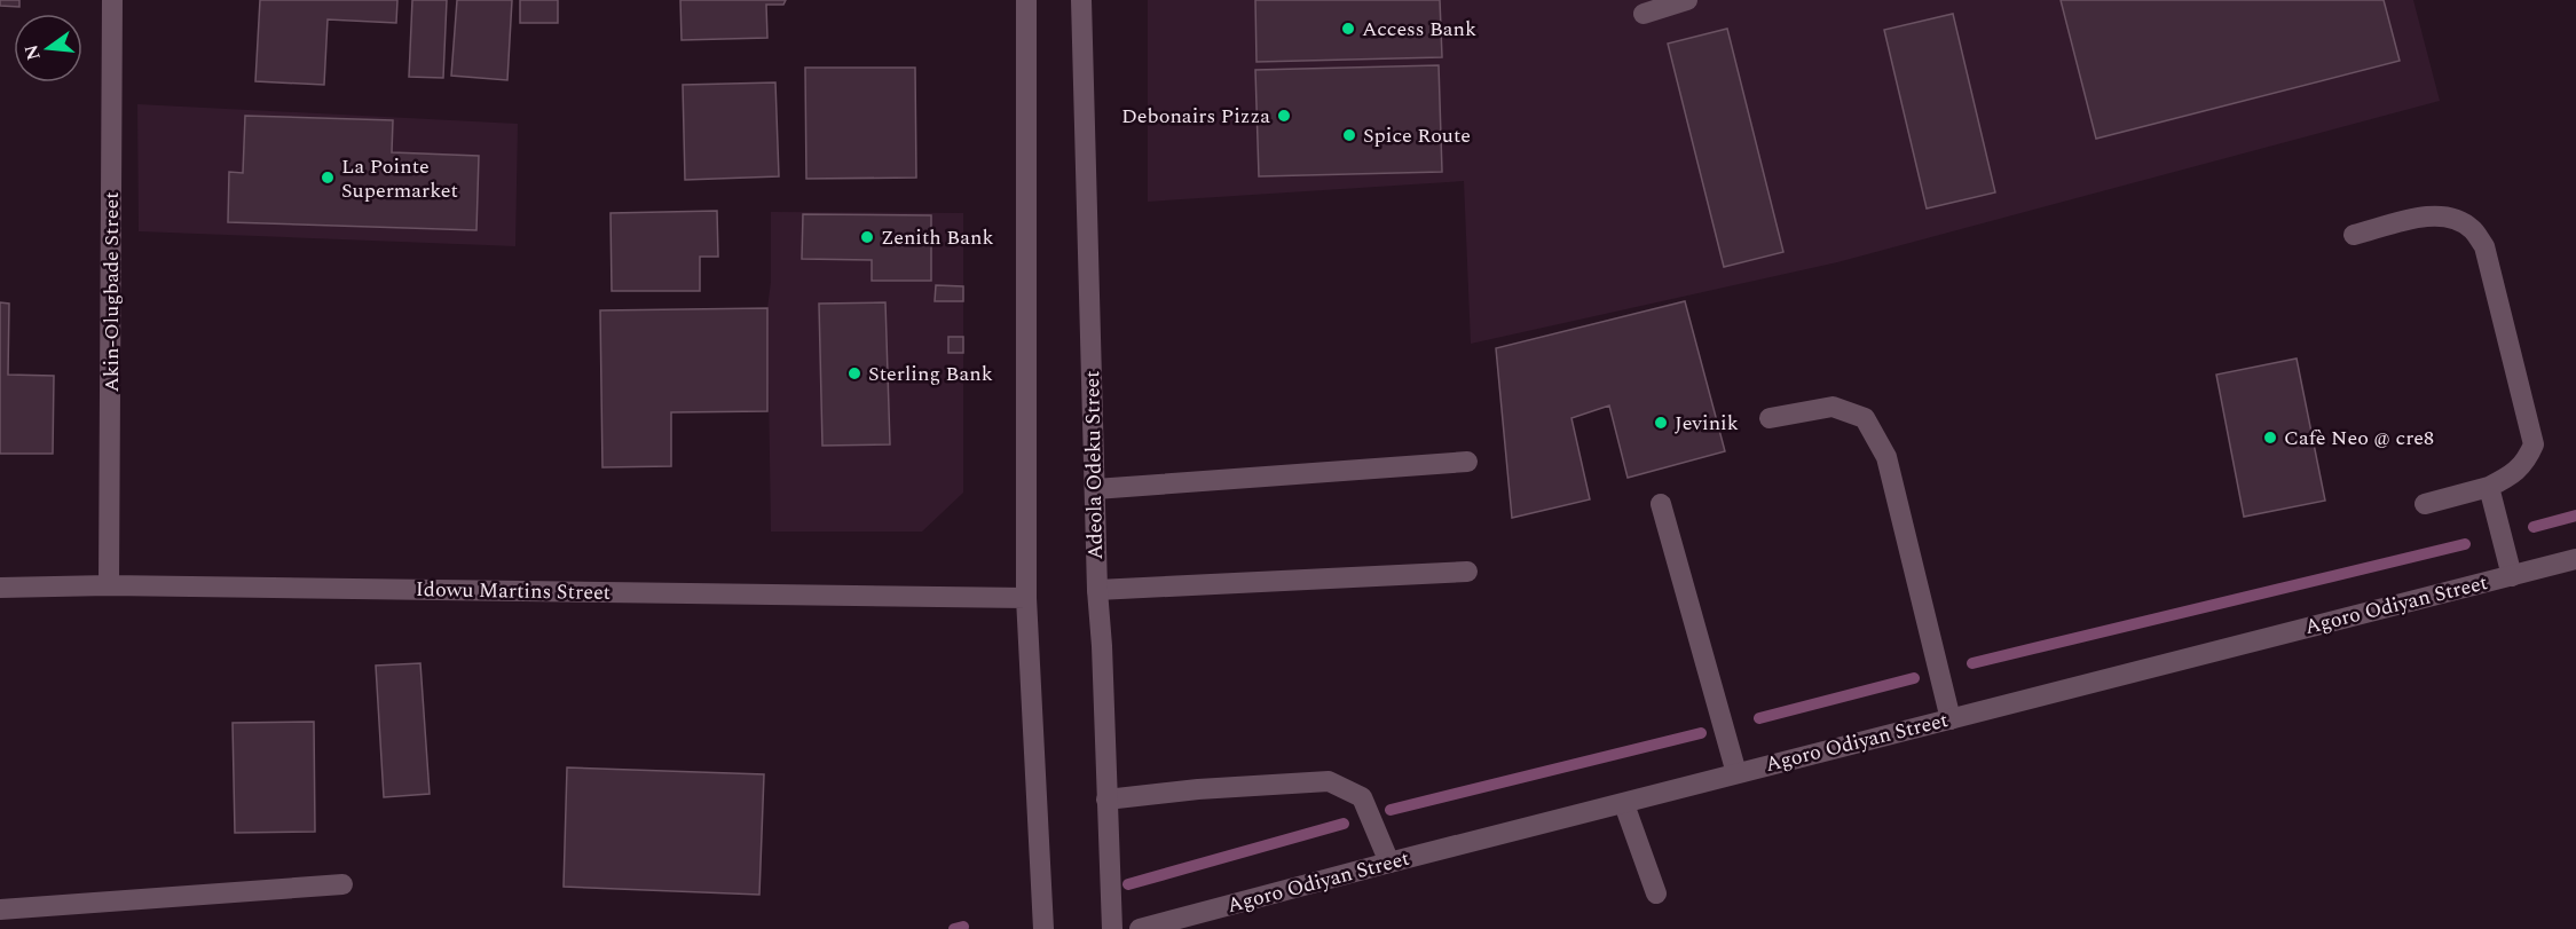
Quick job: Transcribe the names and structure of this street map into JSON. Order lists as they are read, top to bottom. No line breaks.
{"streets":{"street":["Akin-Olugbade Street","Adeola Odeku Street","Idowu Martins Street","Agoro Odiyan Street"]},"crossings":[["Akin-Olugbade Street","Idowu Martins Street"]],"places":["Access Bank","Debonairs Pizza","Spice Route","La Pointe Supermarket","Zenith Bank","Sterling Bank","Jevinik","Cafè Neo @ cre8"],"north":"left"}
